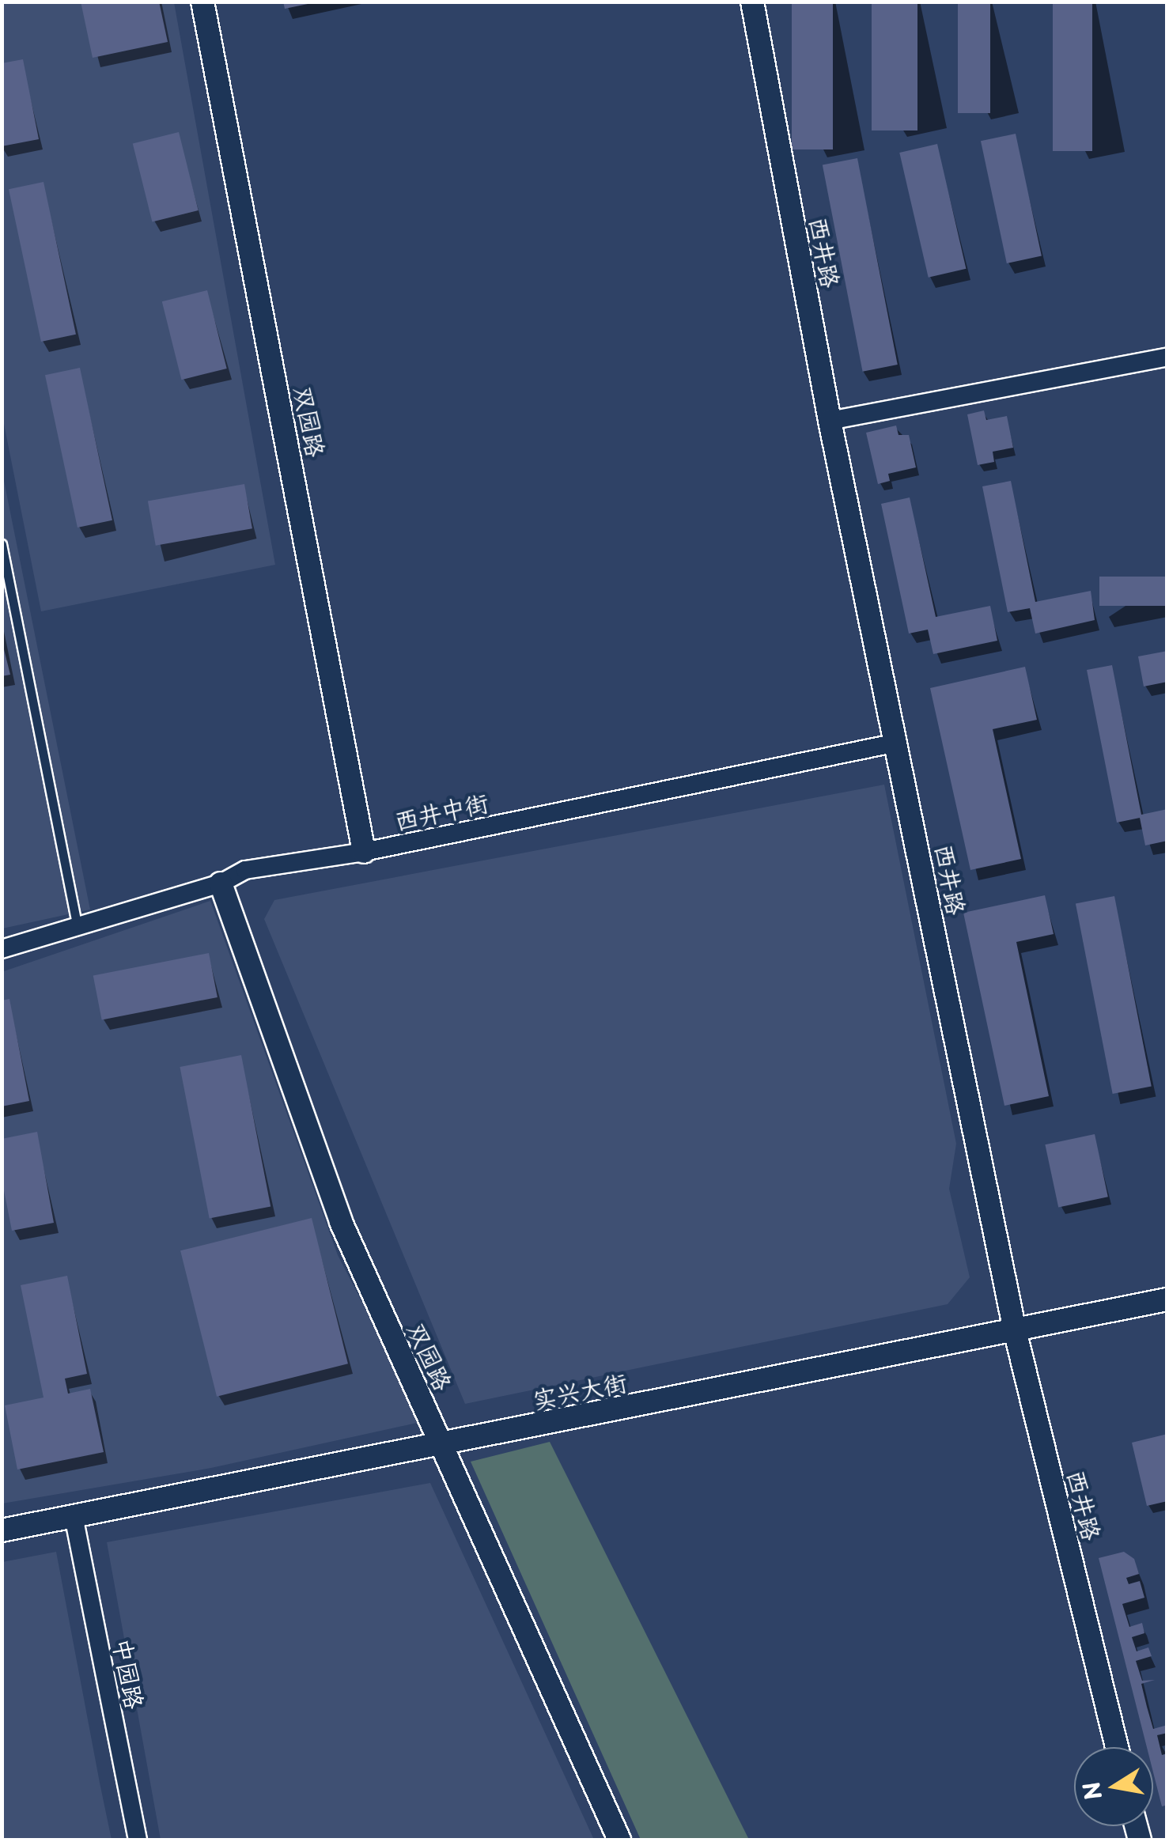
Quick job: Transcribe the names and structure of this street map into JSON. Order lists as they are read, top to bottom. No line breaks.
{"streets":{"street":["西井路","双园路","西井中街","实兴大街","中园路"]},"crossings":[["西井路","西井中街"],["西井路","实兴大街"],["双园路","西井中街"],["双园路","实兴大街"],["实兴大街","中园路"]],"north":"left"}
